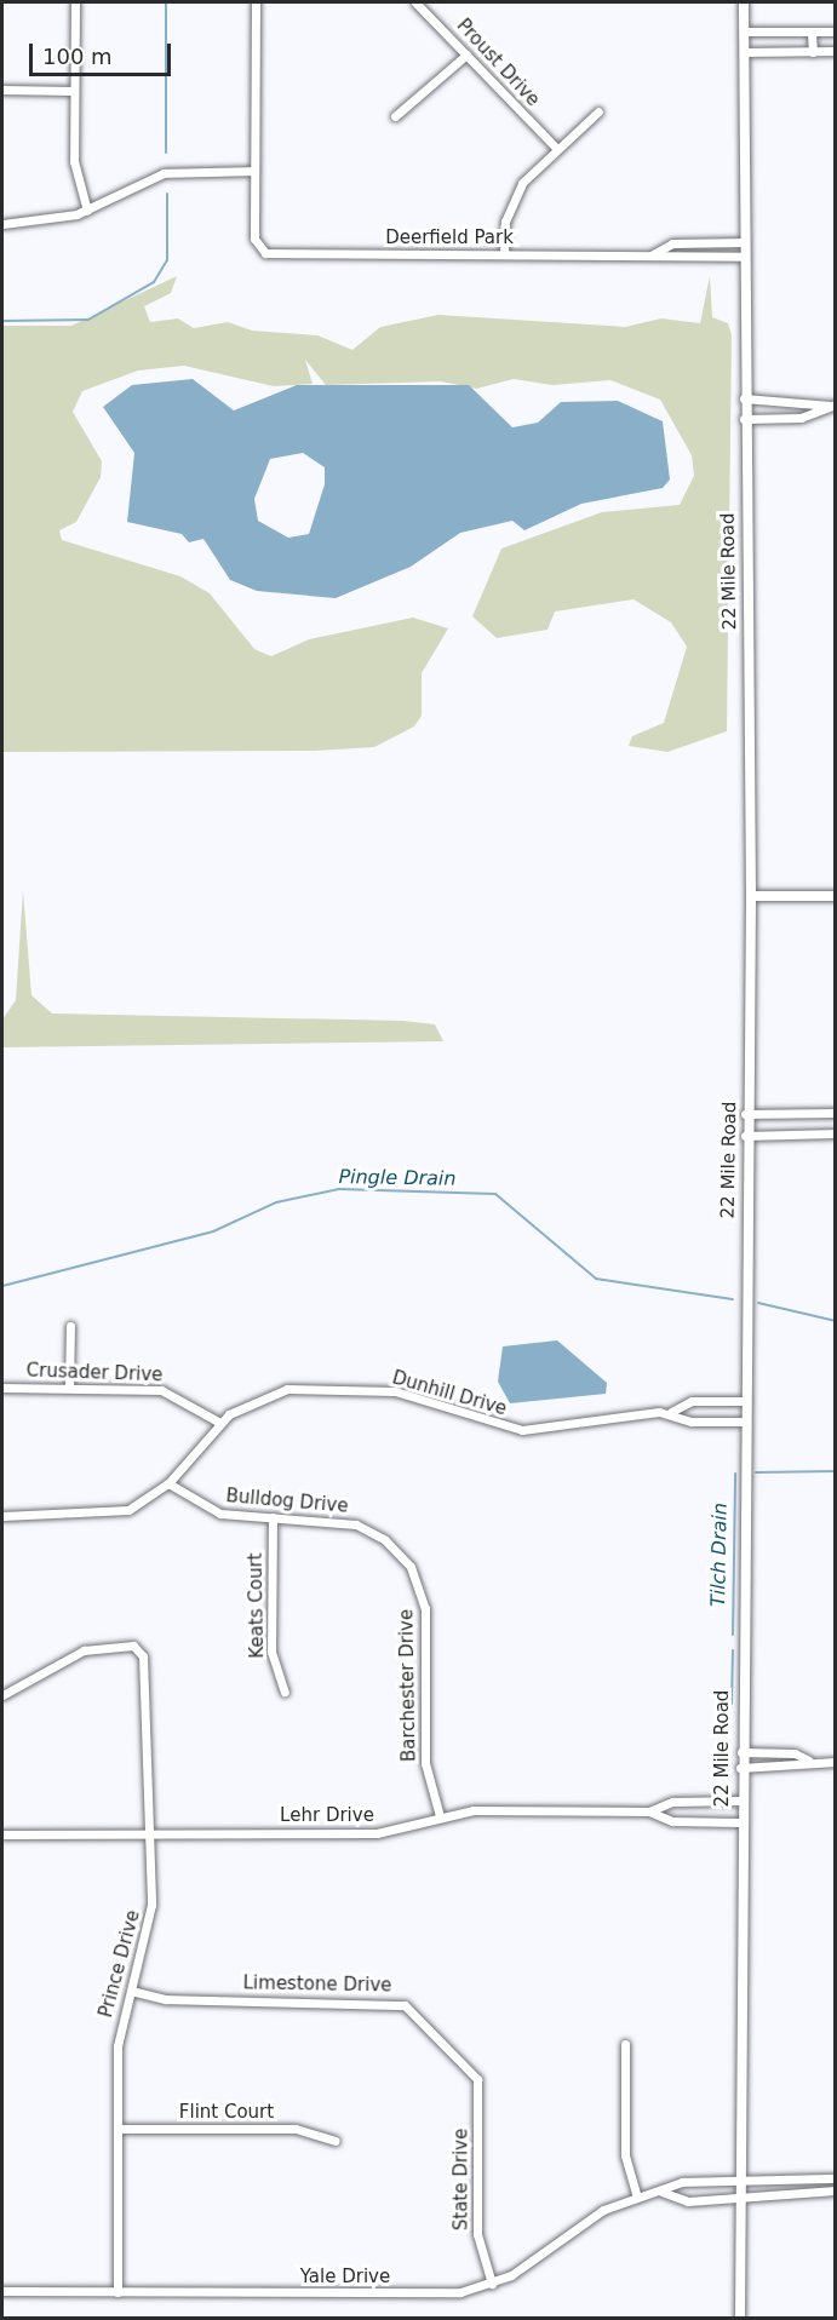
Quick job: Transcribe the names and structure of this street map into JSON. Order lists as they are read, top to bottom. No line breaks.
{"streets":{"street":["Proust Drive","Deerfield Park","22 Mile Road","Crusader Drive","Dunhill Drive","Bulldog Drive","Keats Court","Barchester Drive","Lehr Drive","Prince Drive","Limestone Drive","Flint Court","State Drive","Yale Drive"]},"crossings":[["Deerfield Park","22 Mile Road"],["22 Mile Road","Dunhill Drive"],["22 Mile Road","Lehr Drive"],["22 Mile Road","Yale Drive"],["Crusader Drive","Dunhill Drive"],["Dunhill Drive","Bulldog Drive"],["Bulldog Drive","Keats Court"],["Bulldog Drive","Barchester Drive"],["Barchester Drive","Lehr Drive"],["Lehr Drive","Prince Drive"],["Prince Drive","Limestone Drive"],["Prince Drive","Flint Court"],["Prince Drive","Yale Drive"],["Limestone Drive","State Drive"],["State Drive","Yale Drive"]],"water":["Pingle Drain","Tilch Drain"],"scale_bar":"100 m"}
